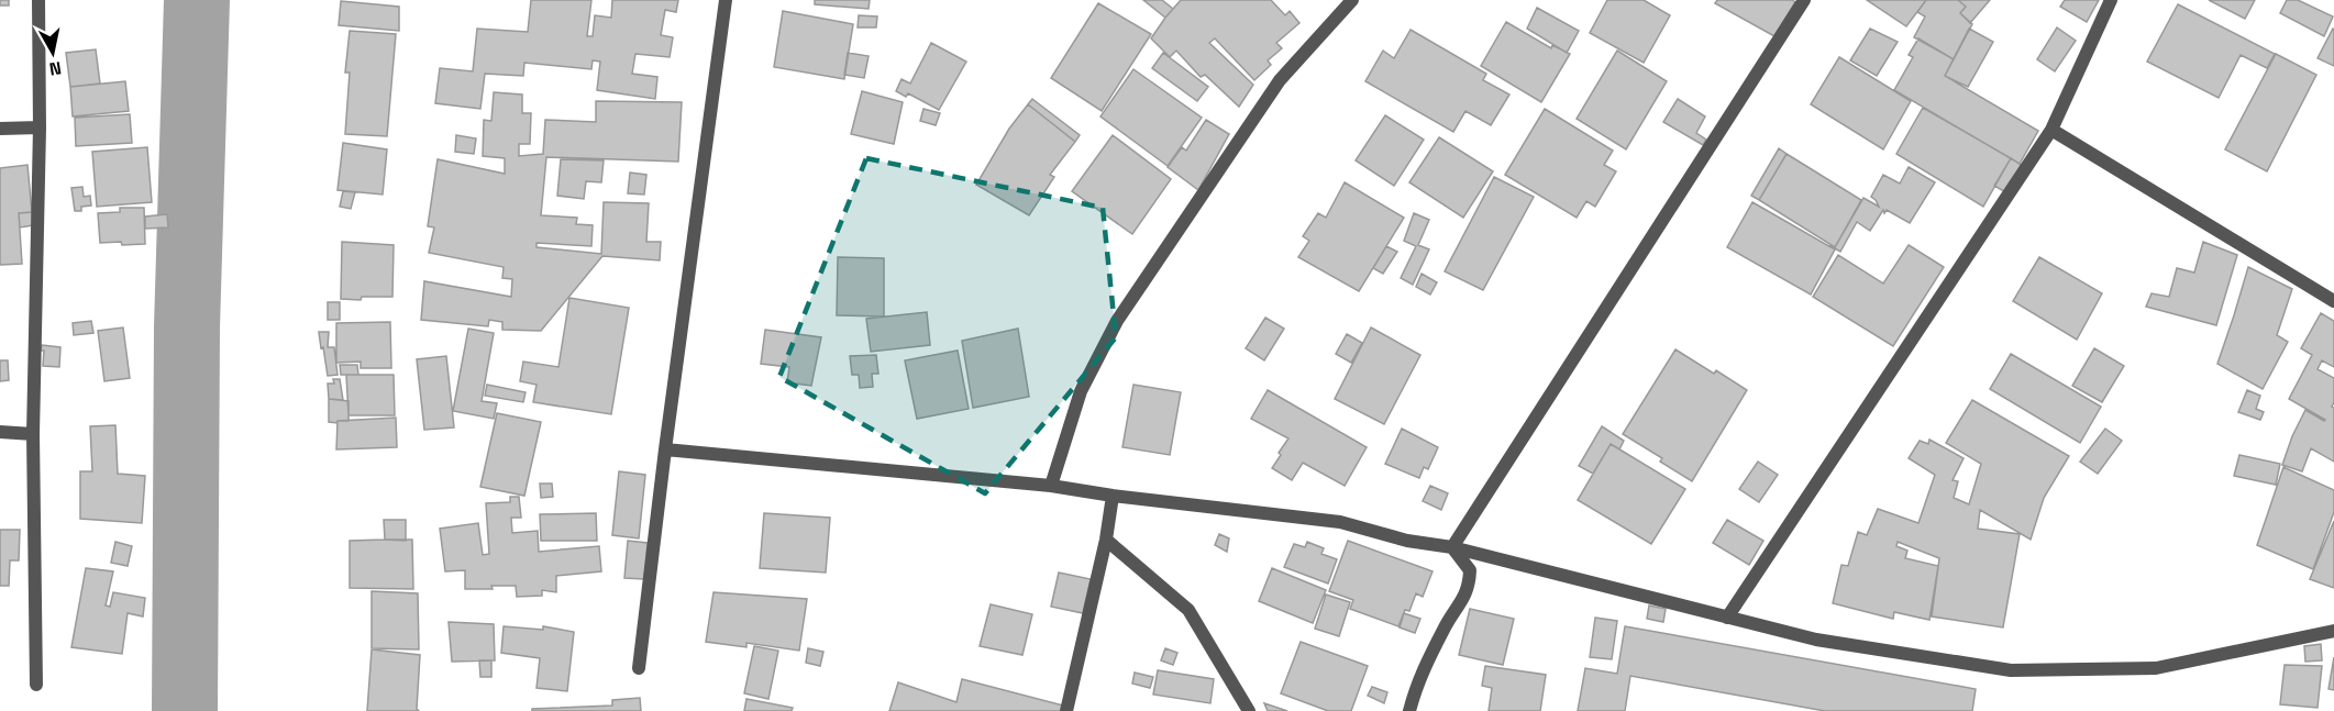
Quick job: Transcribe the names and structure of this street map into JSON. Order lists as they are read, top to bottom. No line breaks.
{"north":"bottom"}
